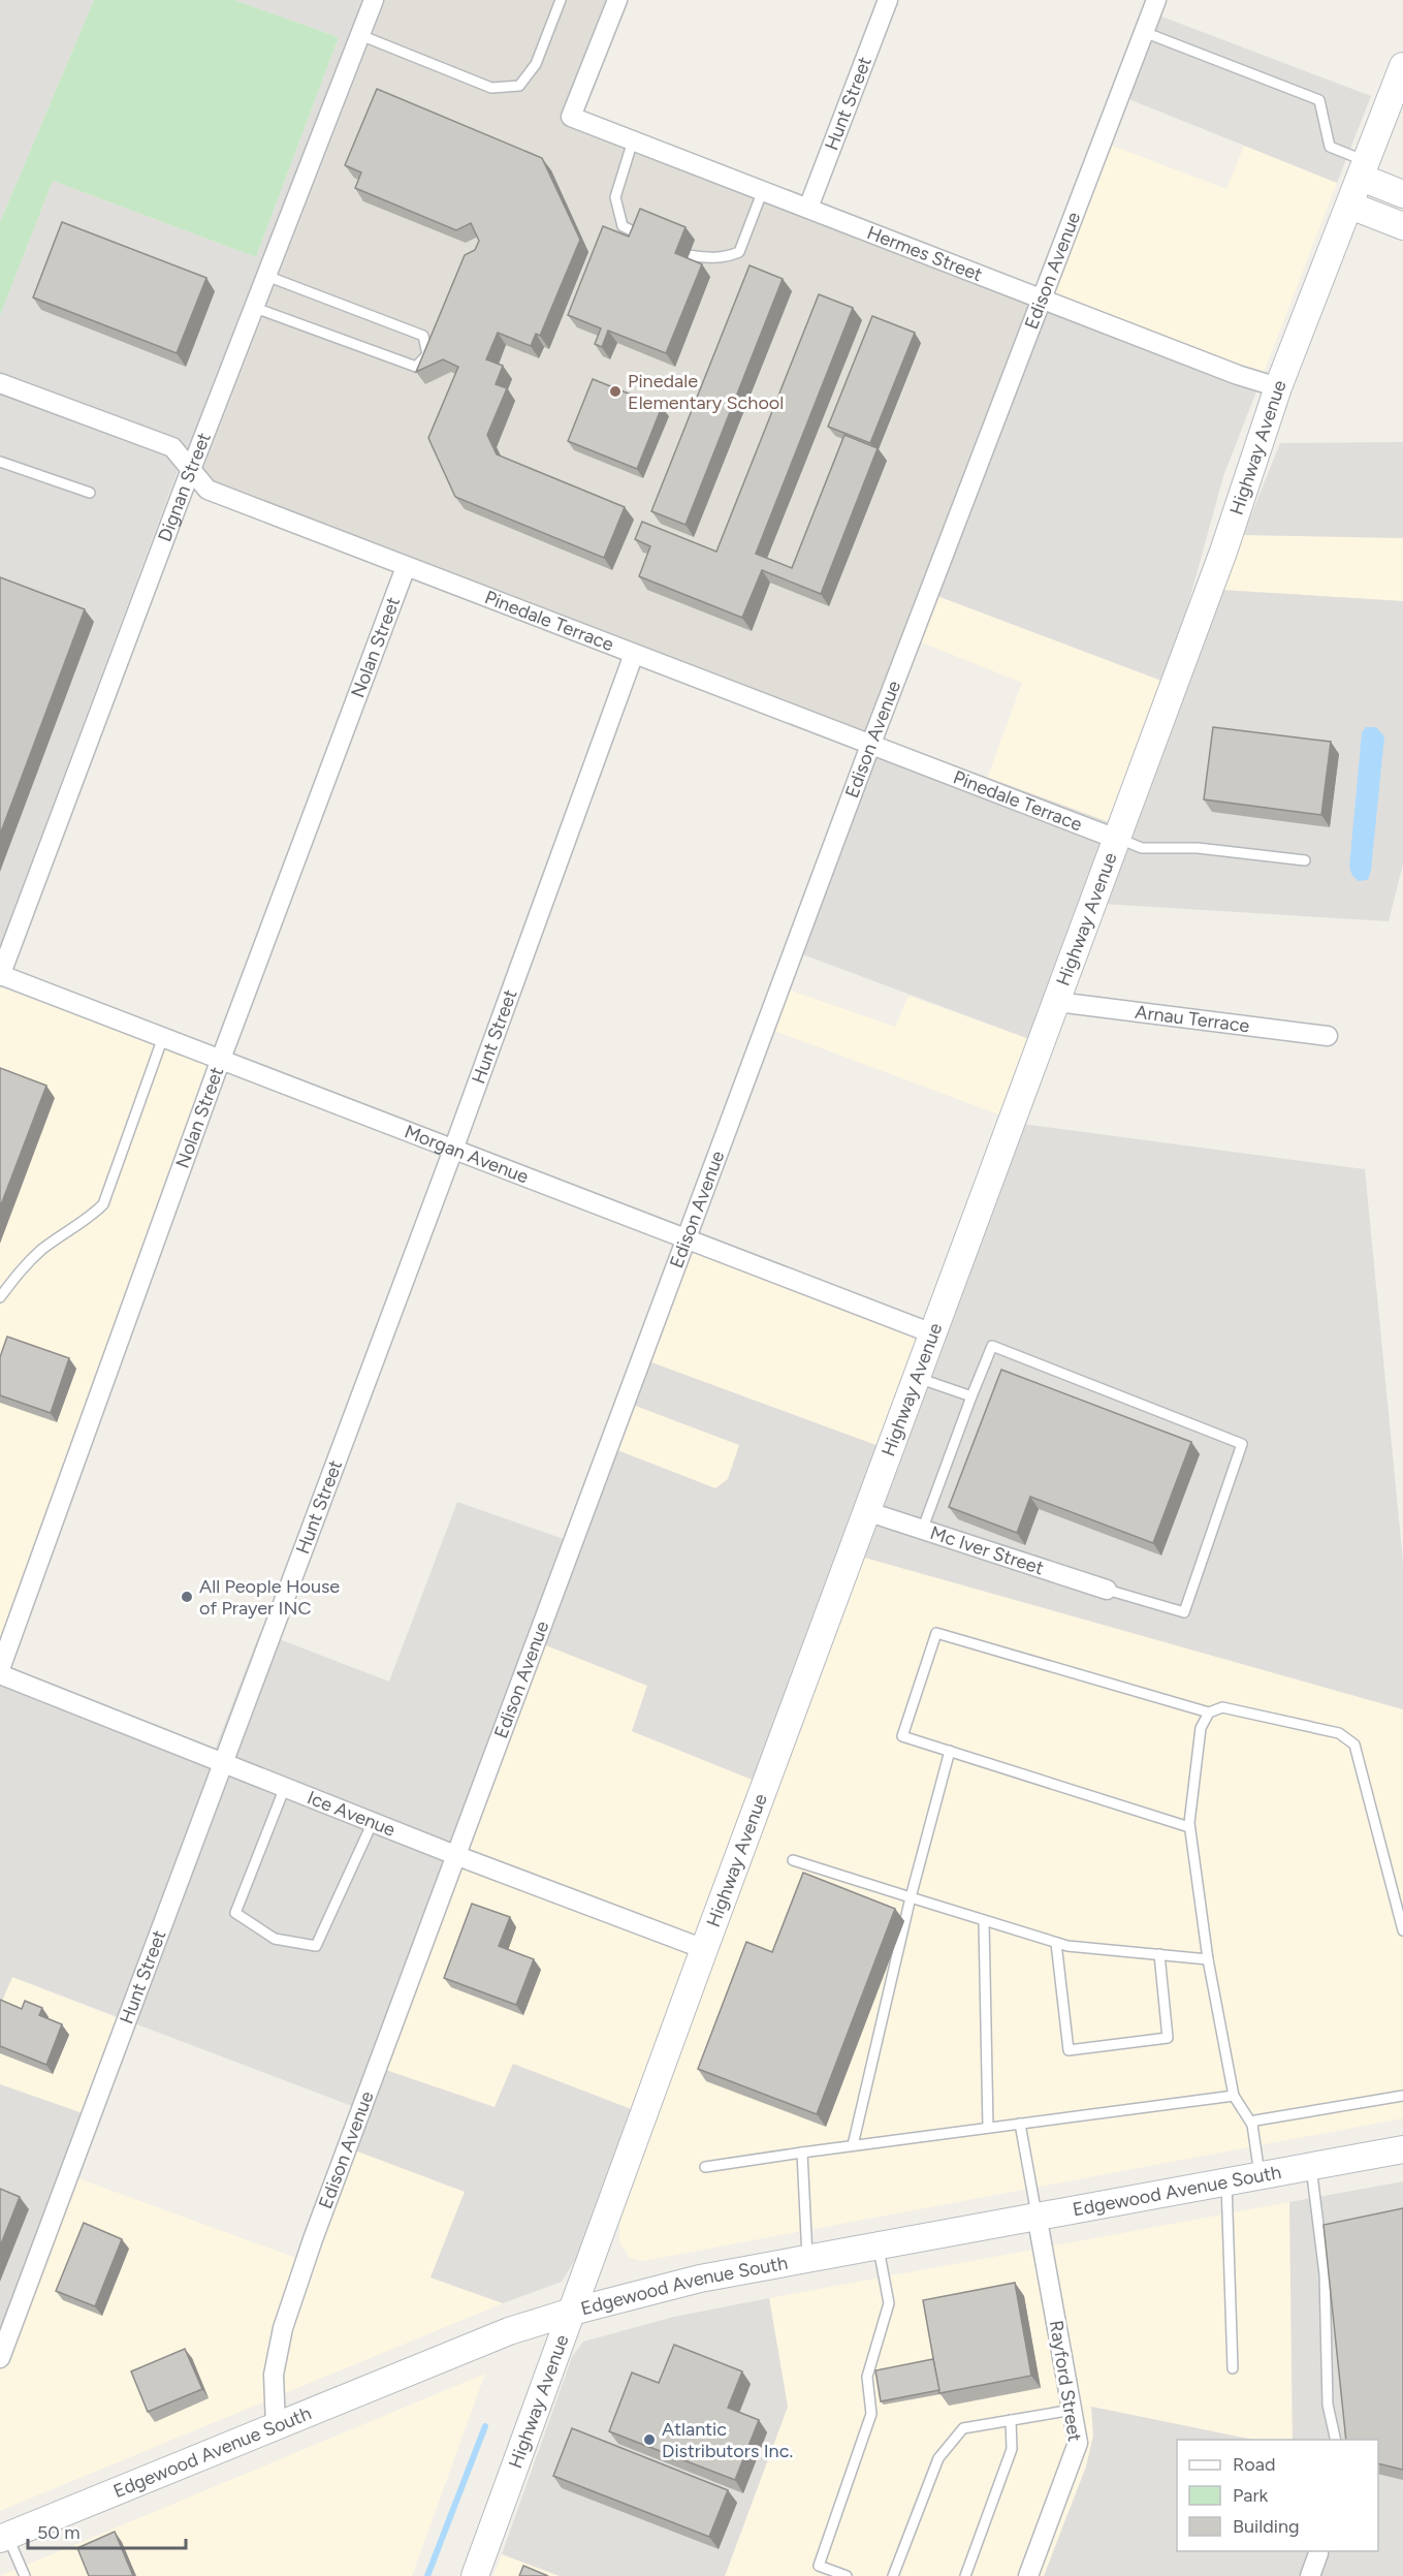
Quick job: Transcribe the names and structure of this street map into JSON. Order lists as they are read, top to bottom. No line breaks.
{"streets":{"street":["Hunt Street","Hermes Street","Edison Avenue","Highway Avenue","Dignan Street","Pinedale Terrace","Nolan Street","Arnau Terrace","Morgan Avenue","Mc Iver Street","Ice Avenue","Edgewood Avenue South","Rayford Street"]},"crossings":[["Hunt Street","Hermes Street"],["Hunt Street","Pinedale Terrace"],["Hunt Street","Morgan Avenue"],["Hunt Street","Ice Avenue"],["Hermes Street","Edison Avenue"],["Hermes Street","Highway Avenue"],["Edison Avenue","Pinedale Terrace"],["Edison Avenue","Morgan Avenue"],["Edison Avenue","Ice Avenue"],["Edison Avenue","Edgewood Avenue South"],["Highway Avenue","Pinedale Terrace"],["Highway Avenue","Arnau Terrace"],["Highway Avenue","Morgan Avenue"],["Highway Avenue","Mc Iver Street"],["Highway Avenue","Ice Avenue"],["Highway Avenue","Edgewood Avenue South"],["Dignan Street","Pinedale Terrace"],["Dignan Street","Morgan Avenue"],["Pinedale Terrace","Nolan Street"],["Nolan Street","Morgan Avenue"],["Edgewood Avenue South","Rayford Street"]],"places":["Pinedale Elementary School","All People House of Prayer INC","Atlantic Distributors Inc."],"legend":["Road","Park","Building"],"scale_bar":"50 m"}
